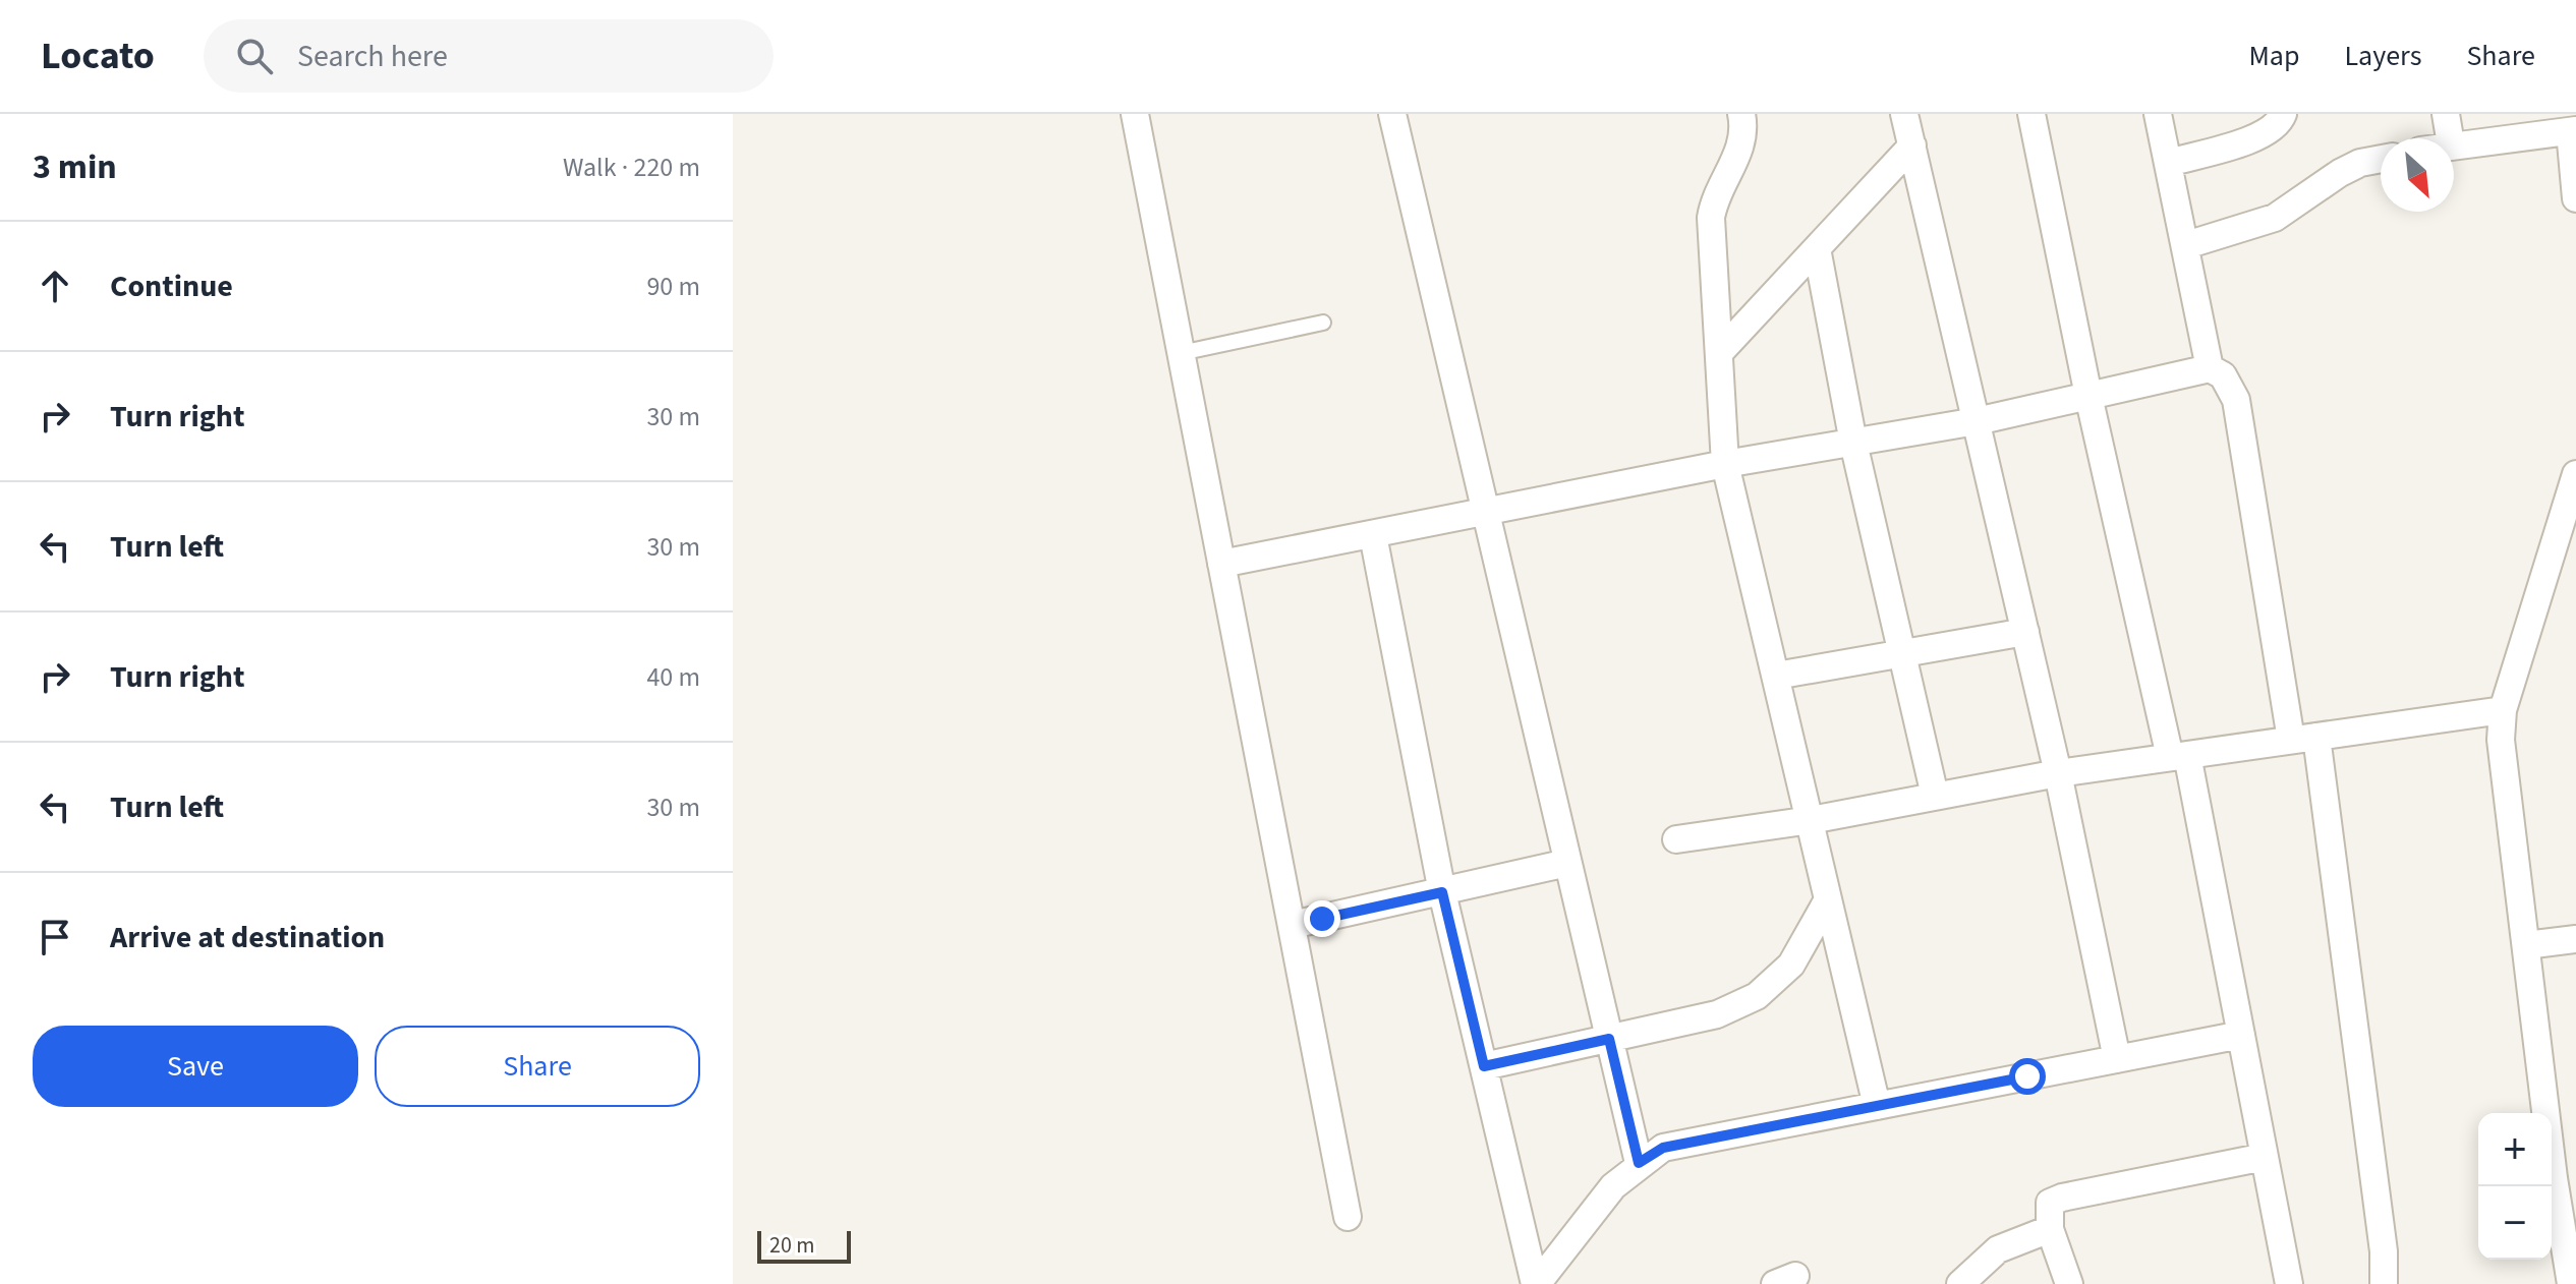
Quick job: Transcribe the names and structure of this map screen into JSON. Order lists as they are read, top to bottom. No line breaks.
{"scale_bar":"20 m","north":"bottom right","page":{"header":"Locato","search":"Search here","nav":["Map","Layers","Share"],"heading":["3 min","Walk · 220 m"],"list":[["Continue","90 m"],["Turn right","30 m"],["Turn left","30 m"],["Turn right","40 m"],["Turn left","30 m"],"Arrive at destination"],"buttons":["Save","Share"],"map_buttons":["+","−"],"scale":"20 m"}}
